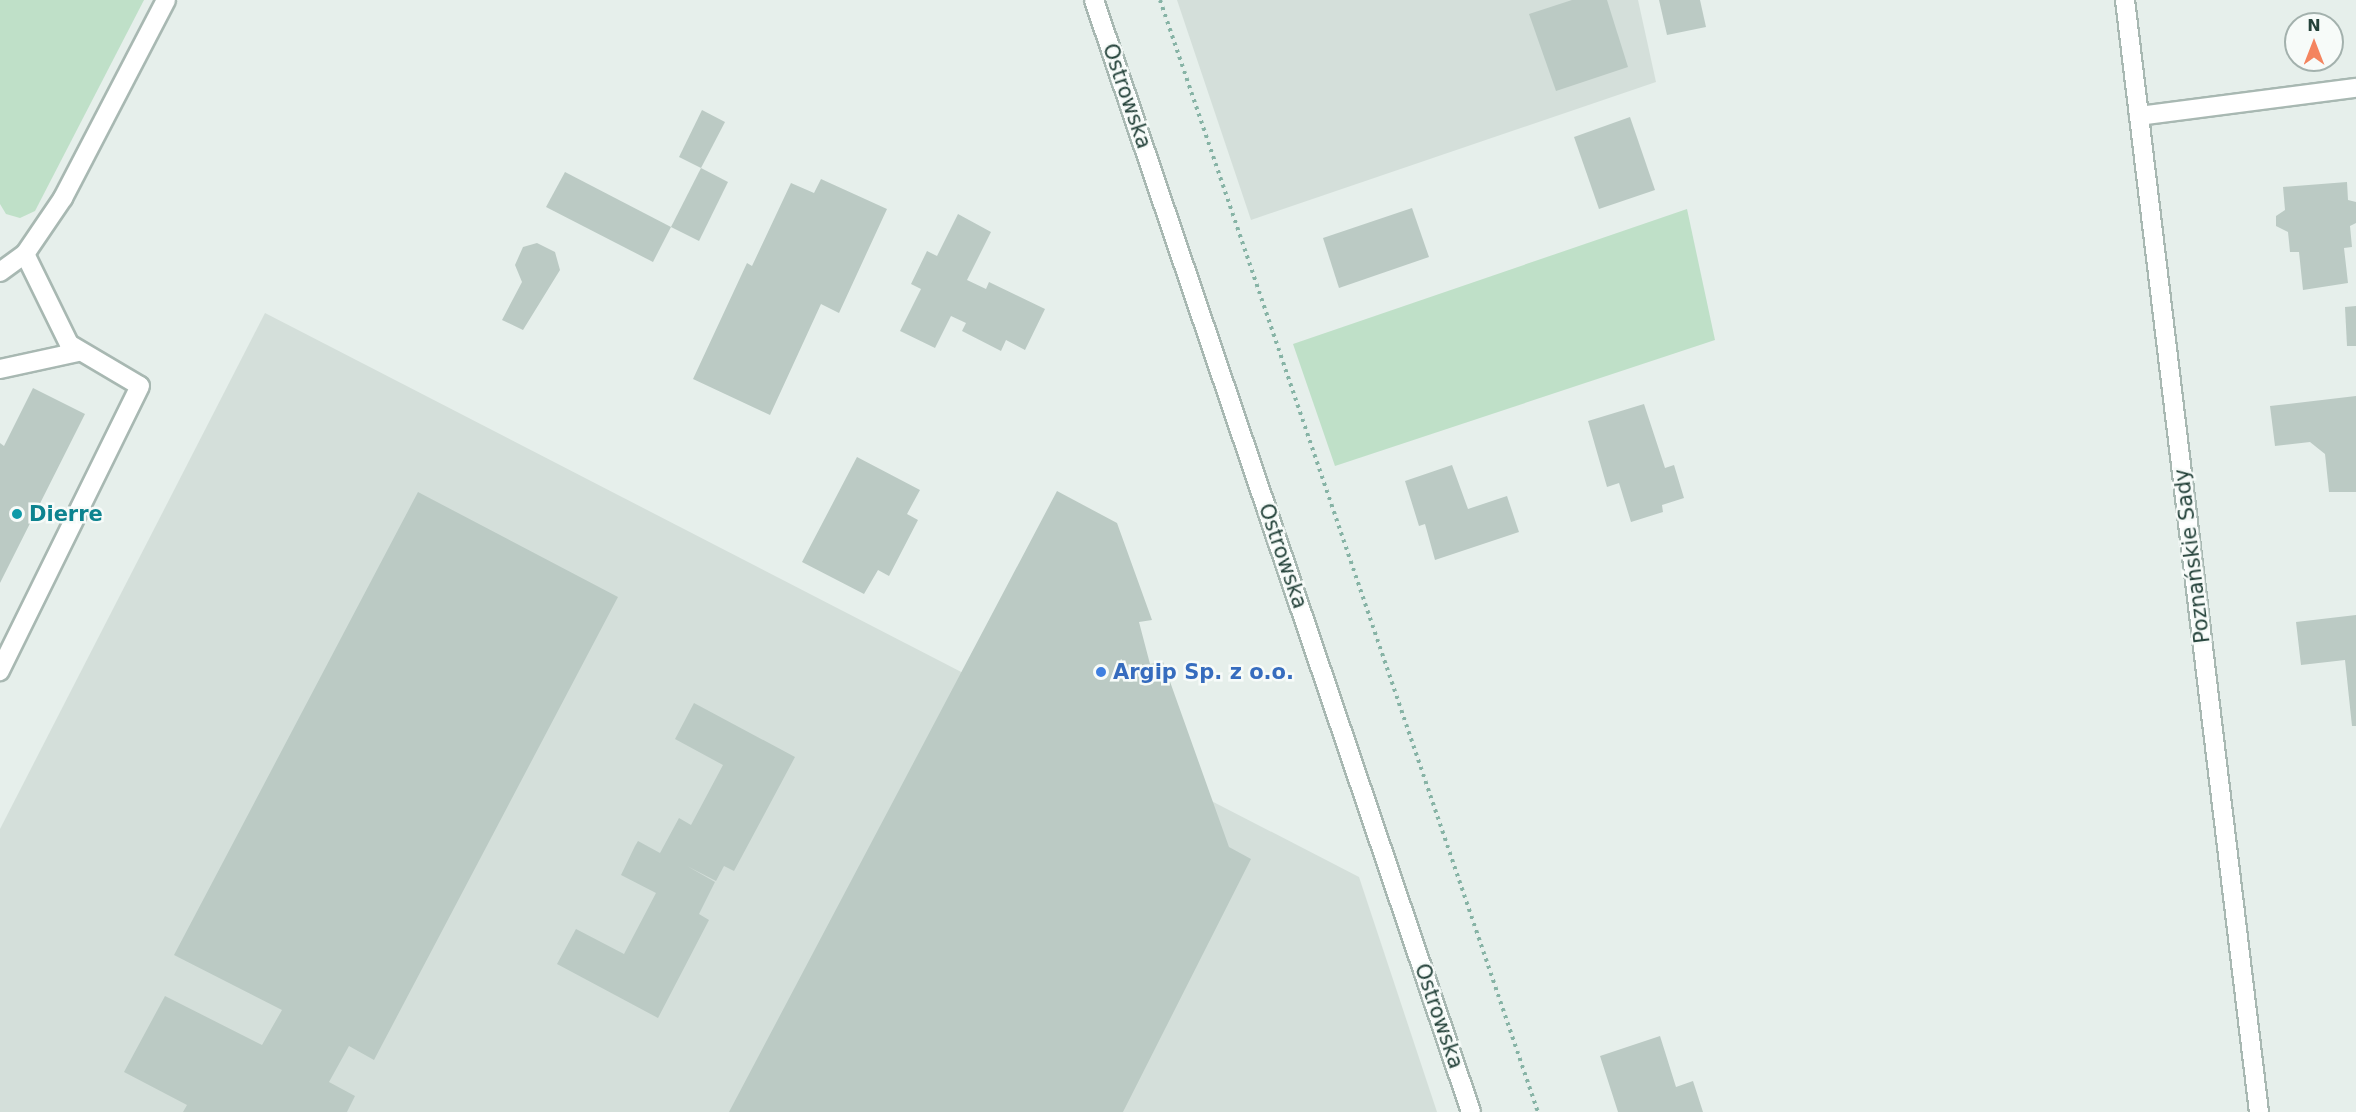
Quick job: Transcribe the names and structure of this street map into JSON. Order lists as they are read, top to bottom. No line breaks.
{"streets":{"street":["Ostrowska","Poznańskie Sady"]},"places":["Dierre","Argip Sp. z o.o."],"north":"top"}
